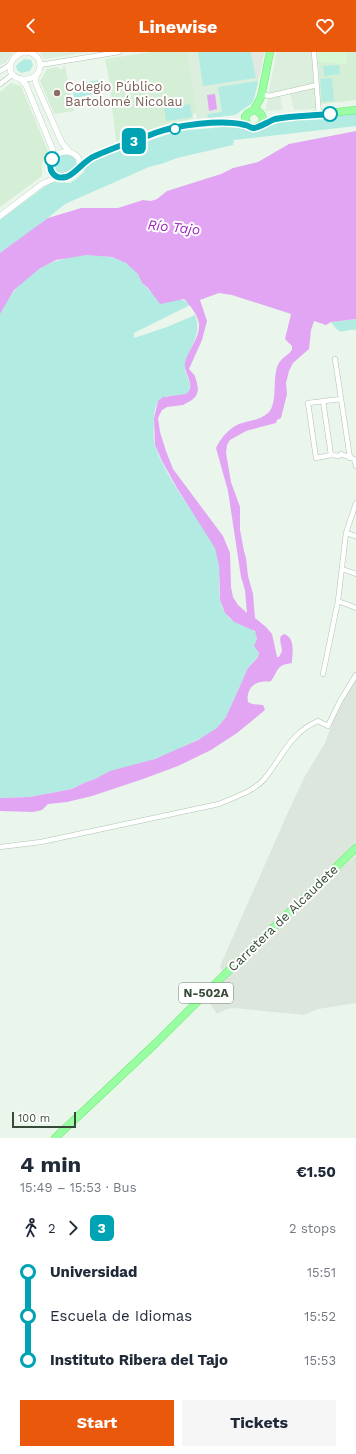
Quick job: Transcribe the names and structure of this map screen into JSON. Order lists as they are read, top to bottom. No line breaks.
{"streets":{"main road":["Carretera de Alcaudete","N-502A"]},"water":["Río Tajo"],"places":["Colegio Público Bartolomé Nicolau"],"lines":["bus line 3"],"scale_bar":"100 m","page":{"header":"Linewise","on_map":"3","scale":"100 m","heading":["4 min","15:49 – 15:53 · Bus","€1.50"],"legs":["2","3","2 stops"],"list":[{"name":"Universidad","value":"15:51"},{"name":"Escuela de Idiomas","value":"15:52"},{"name":"Instituto Ribera del Tajo","value":"15:53"}],"buttons":["Start","Tickets"]}}
